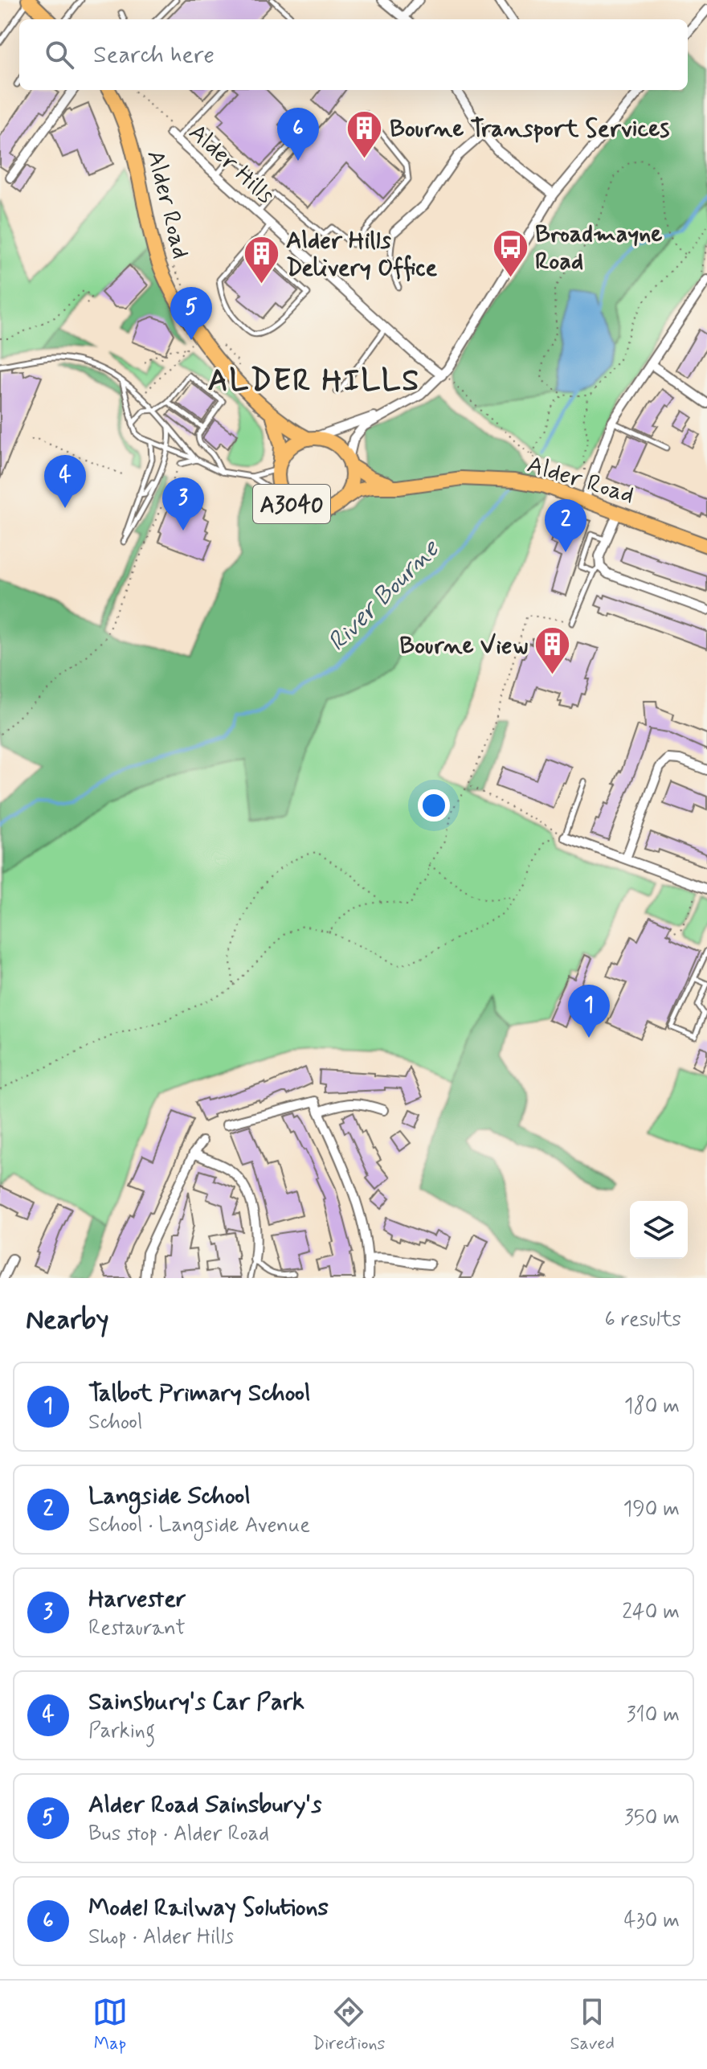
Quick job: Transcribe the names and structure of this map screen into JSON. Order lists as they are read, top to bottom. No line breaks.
{"streets":{"main road":["Alder Road","A3040"],"street":["Alder Hills"]},"crossings":[["Alder Road","A3040"]],"districts":["ALDER HILLS"],"water":["River Bourne"],"places":{"building":["Bourne Transport Services","Alder Hills Delivery Office","Bourne View"],"bus stop":["Broadmayne Road"]},"page":{"search":"Search here","pins":["6","5","4","3","2","1"],"heading":["Nearby","6 results"],"list":[{"mark":"1","name":"Talbot Primary School","note":"School","value":"180 m"},{"mark":"2","name":"Langside School","note":"School · Langside Avenue","value":"190 m"},{"mark":"3","name":"Harvester","note":"Restaurant","value":"240 m"},{"mark":"4","name":"Sainsbury's Car Park","note":"Parking","value":"310 m"},{"mark":"5","name":"Alder Road Sainsbury's","note":"Bus stop · Alder Road","value":"350 m"},{"mark":"6","name":"Model Railway Solutions","note":"Shop · Alder Hills","value":"430 m"}],"nav":["Map","Directions","Saved"]}}
